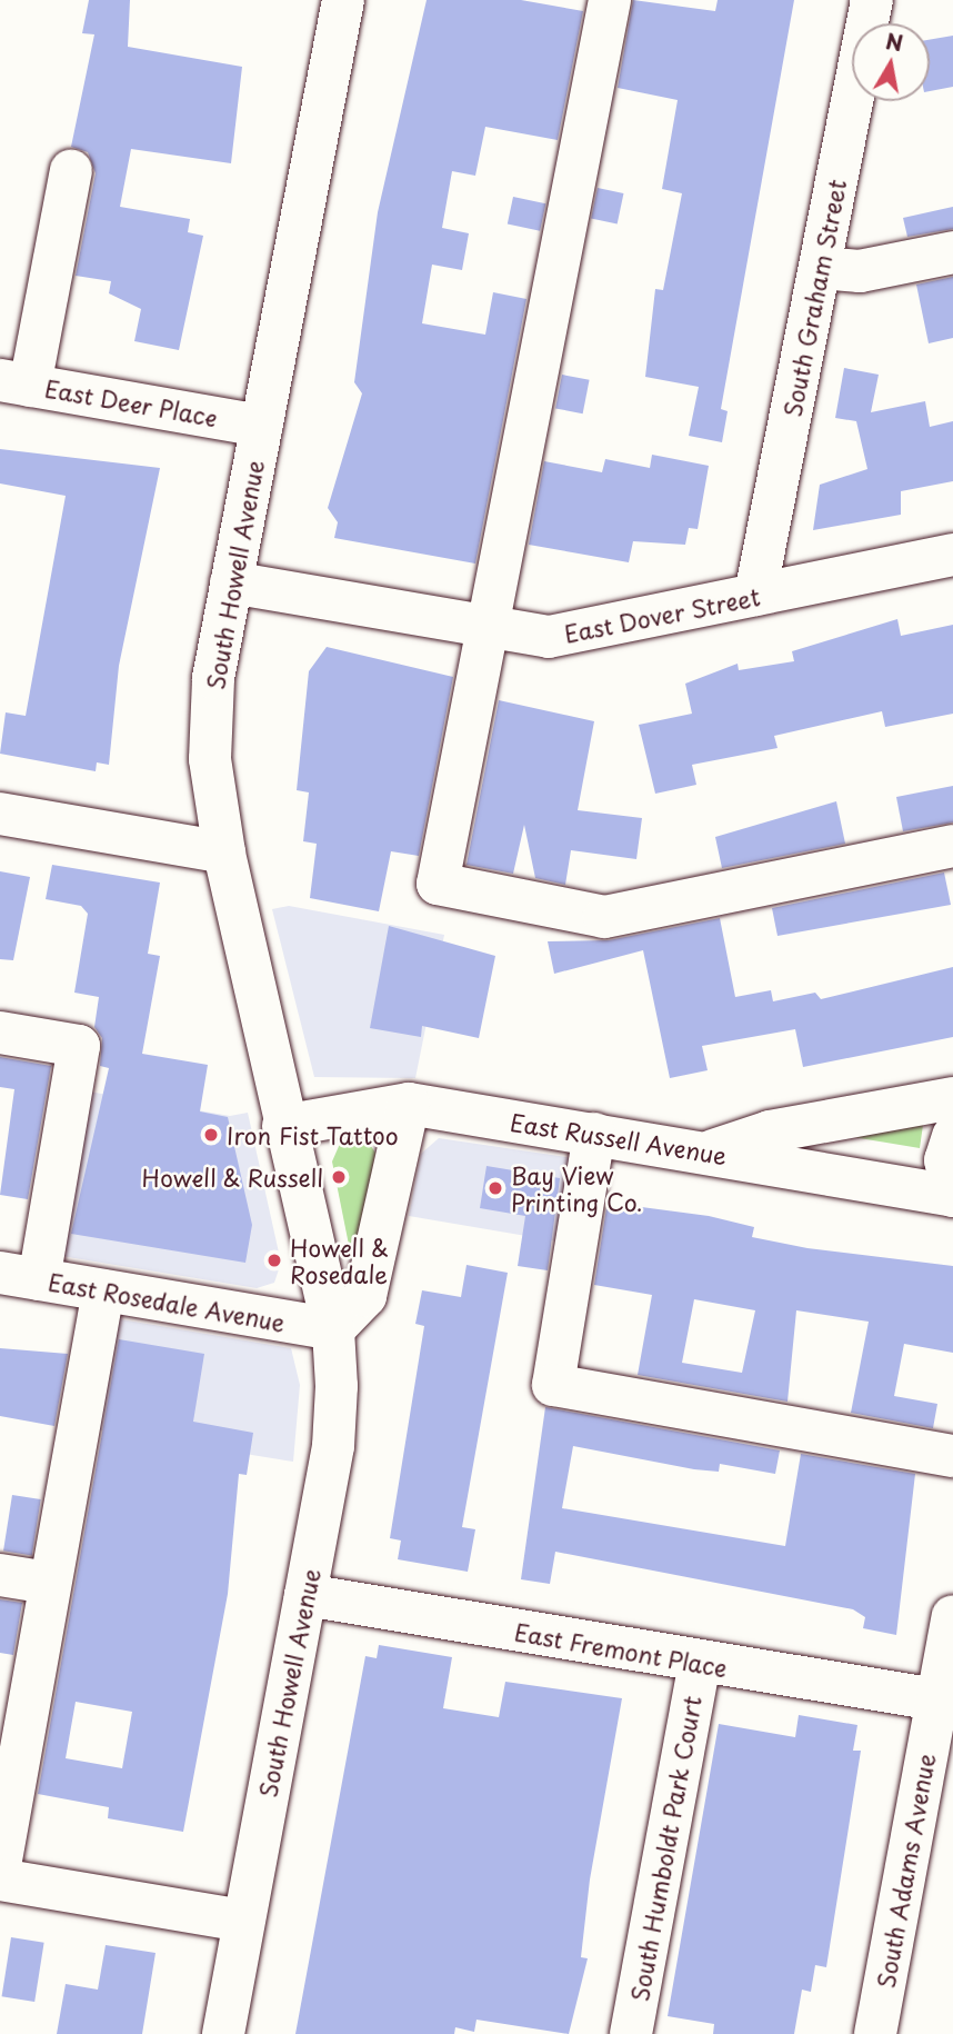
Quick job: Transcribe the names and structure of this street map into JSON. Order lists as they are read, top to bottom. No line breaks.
{"streets":{"street":["South Graham Street","East Deer Place","South Howell Avenue","East Dover Street","East Russell Avenue","East Rosedale Avenue","East Fremont Place","South Humboldt Park Court","South Adams Avenue"]},"crossings":[["South Graham Street","East Dover Street"],["East Deer Place","South Howell Avenue"],["South Howell Avenue","East Dover Street"],["South Howell Avenue","East Russell Avenue"],["South Howell Avenue","East Rosedale Avenue"],["South Howell Avenue","East Fremont Place"],["East Fremont Place","South Humboldt Park Court"],["East Fremont Place","South Adams Avenue"]],"places":["Iron Fist Tattoo","Howell & Russell","Bay View Printing Co.","Howell & Rosedale"],"north":"top"}
